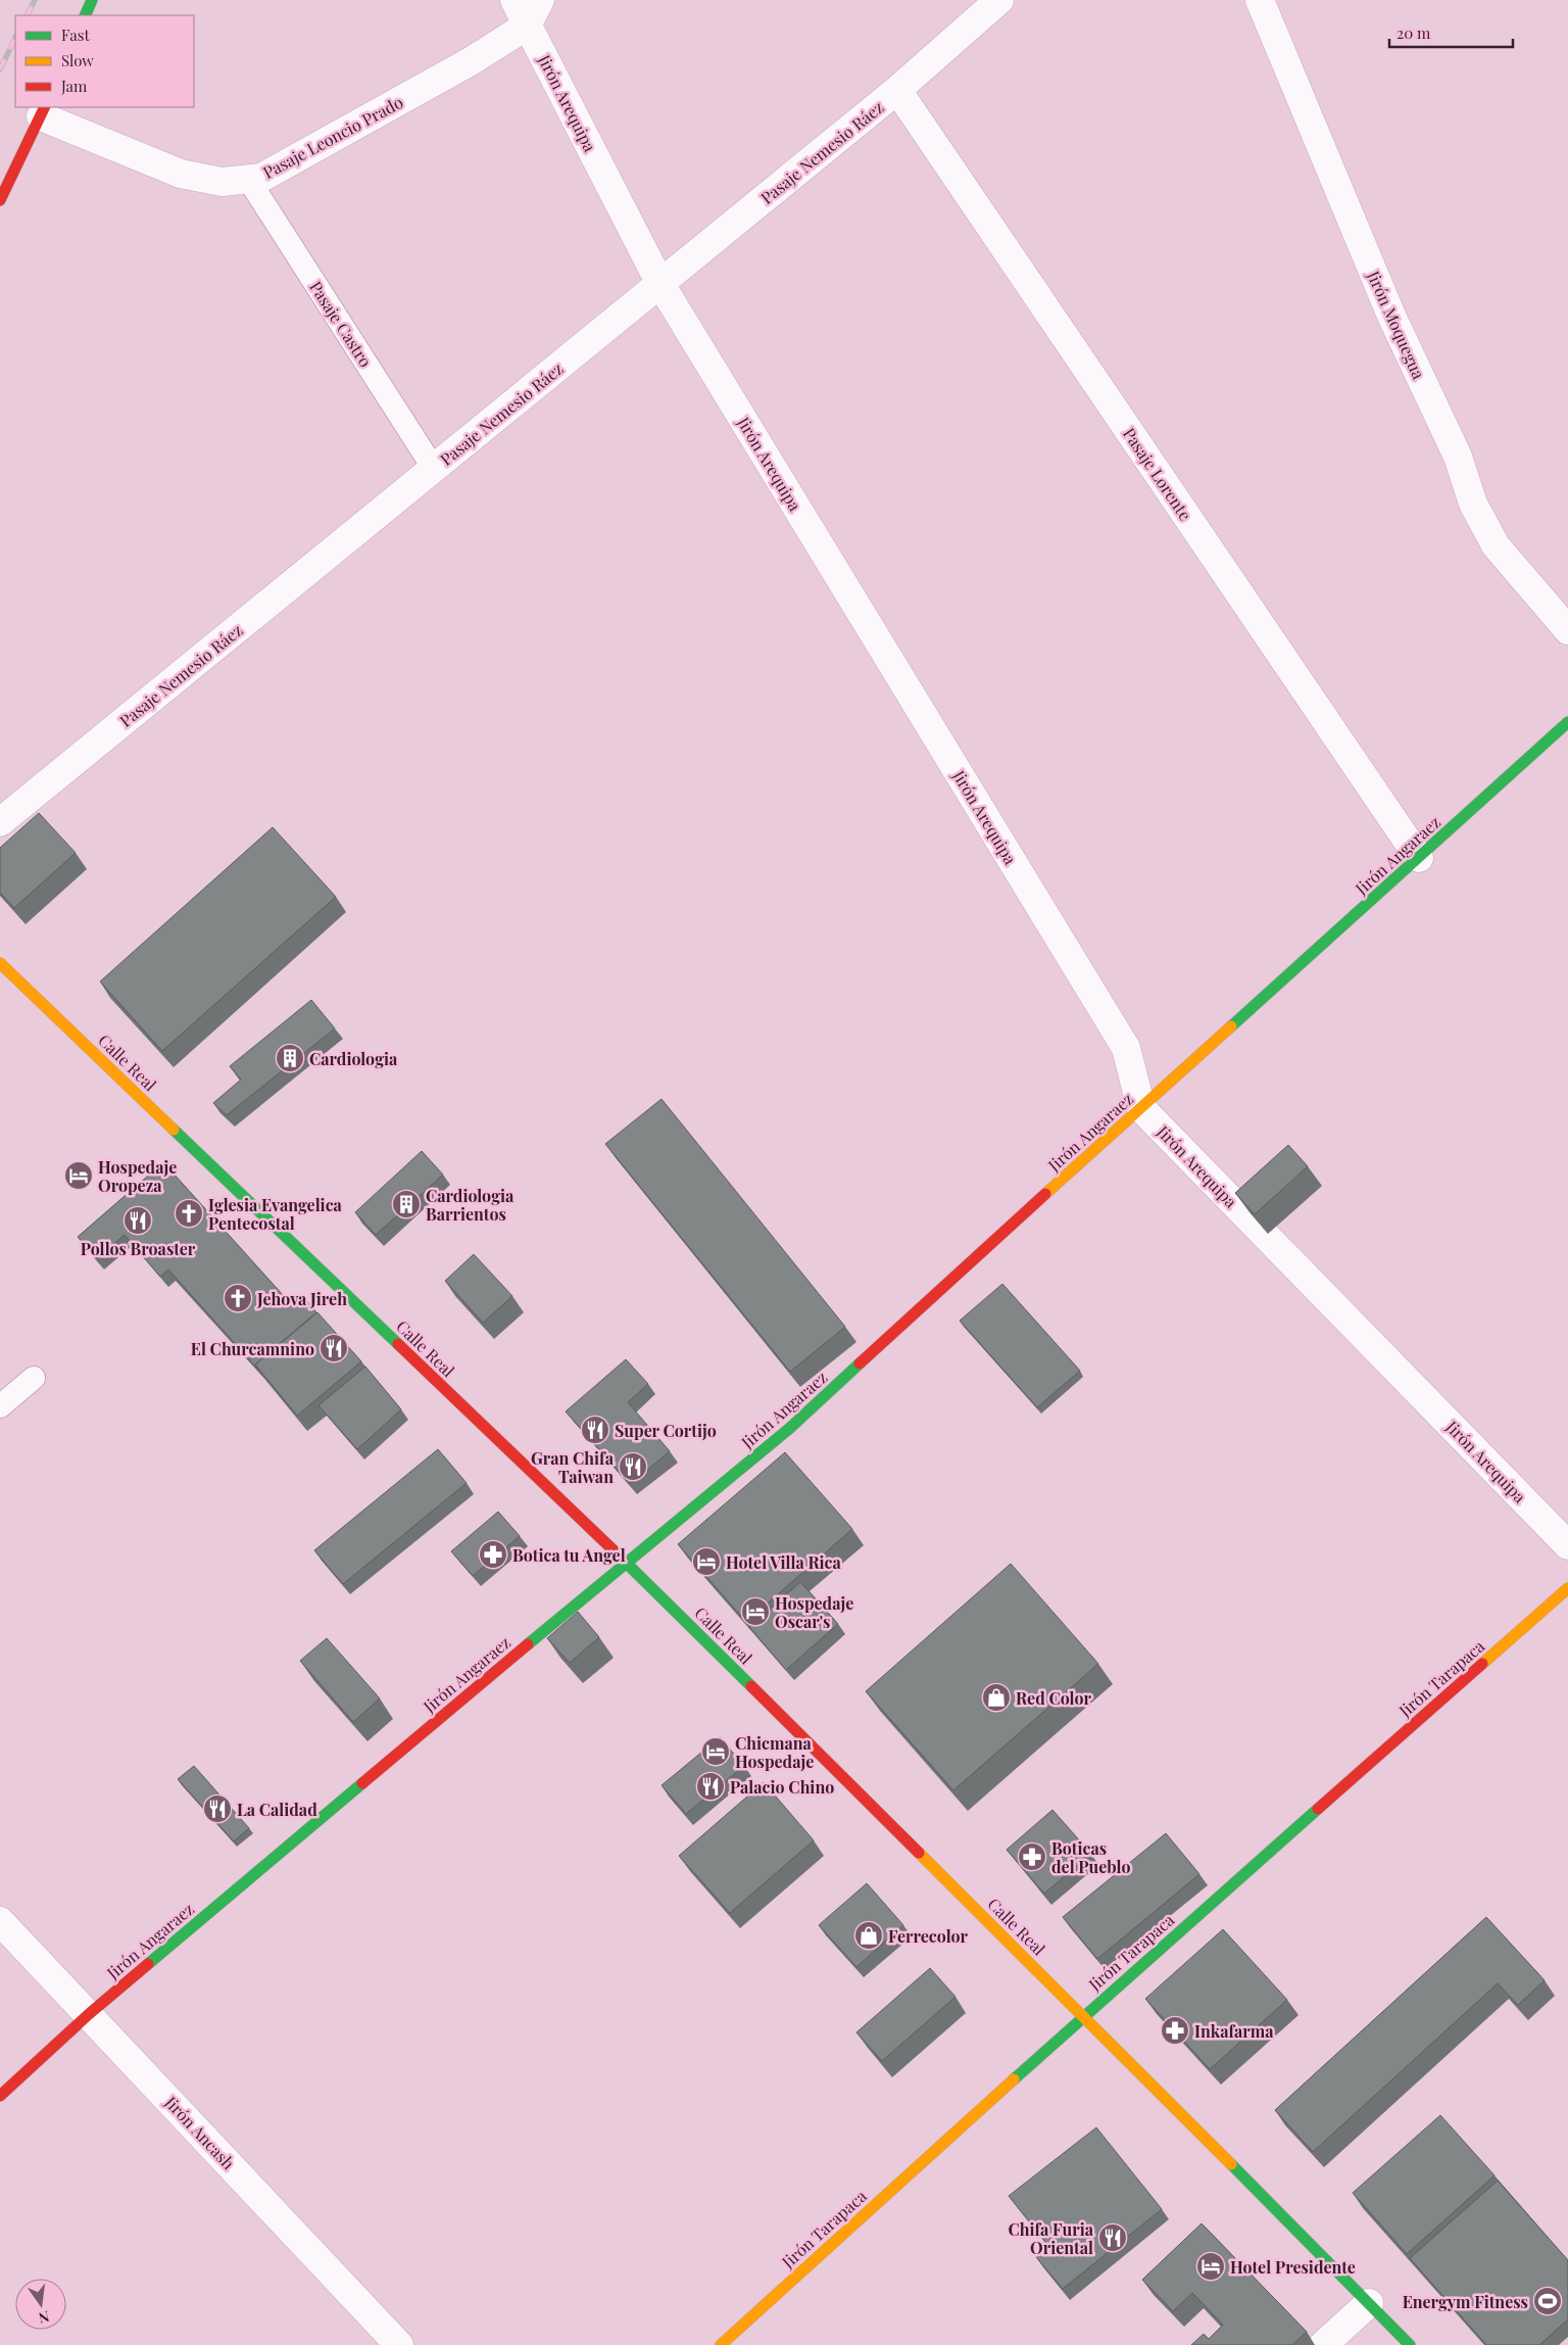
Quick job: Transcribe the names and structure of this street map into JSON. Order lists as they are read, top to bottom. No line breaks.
{"streets":{"main road":["Jirón Angaraez","Calle Real","Jirón Tarapaca"],"street":["Jirón Arequipa","Pasaje Leoncio Prado","Pasaje Nemesio Ráez","Jirón Moquegua","Pasaje Lorente","Jirón Ancash"],"lane":["Pasaje Castro"]},"crossings":[["Jirón Arequipa","Pasaje Leoncio Prado"],["Jirón Arequipa","Pasaje Nemesio Ráez"],["Jirón Arequipa","Jirón Angaraez"],["Pasaje Leoncio Prado","Pasaje Castro"],["Pasaje Nemesio Ráez","Pasaje Castro"],["Pasaje Nemesio Ráez","Pasaje Lorente"],["Pasaje Lorente","Jirón Angaraez"],["Jirón Angaraez","Calle Real"],["Jirón Angaraez","Jirón Ancash"],["Calle Real","Jirón Tarapaca"]],"places":{"building":["Cardiologia","Cardiologia Barrientos"],"hotel":["Hospedaje Oropeza","Hotel Villa Rica","Hospedaje Oscar's","Chicmana Hospedaje","Hotel Presidente"],"church":["Iglesia Evangelica Pentecostal","Jehova Jireh"],"restaurant":["Pollos Broaster","El Churcamnino","Super Cortijo","Gran Chifa Taiwan","Palacio Chino","La Calidad","Chifa Furia Oriental"],"pharmacy":["Botica tu Angel","Boticas del Pueblo","Inkafarma"],"shop":["Red Color","Ferrecolor"],"sports":["Energym Fitness"]},"legend":["Fast","Slow","Jam"],"scale_bar":"20 m","north":"bottom"}
